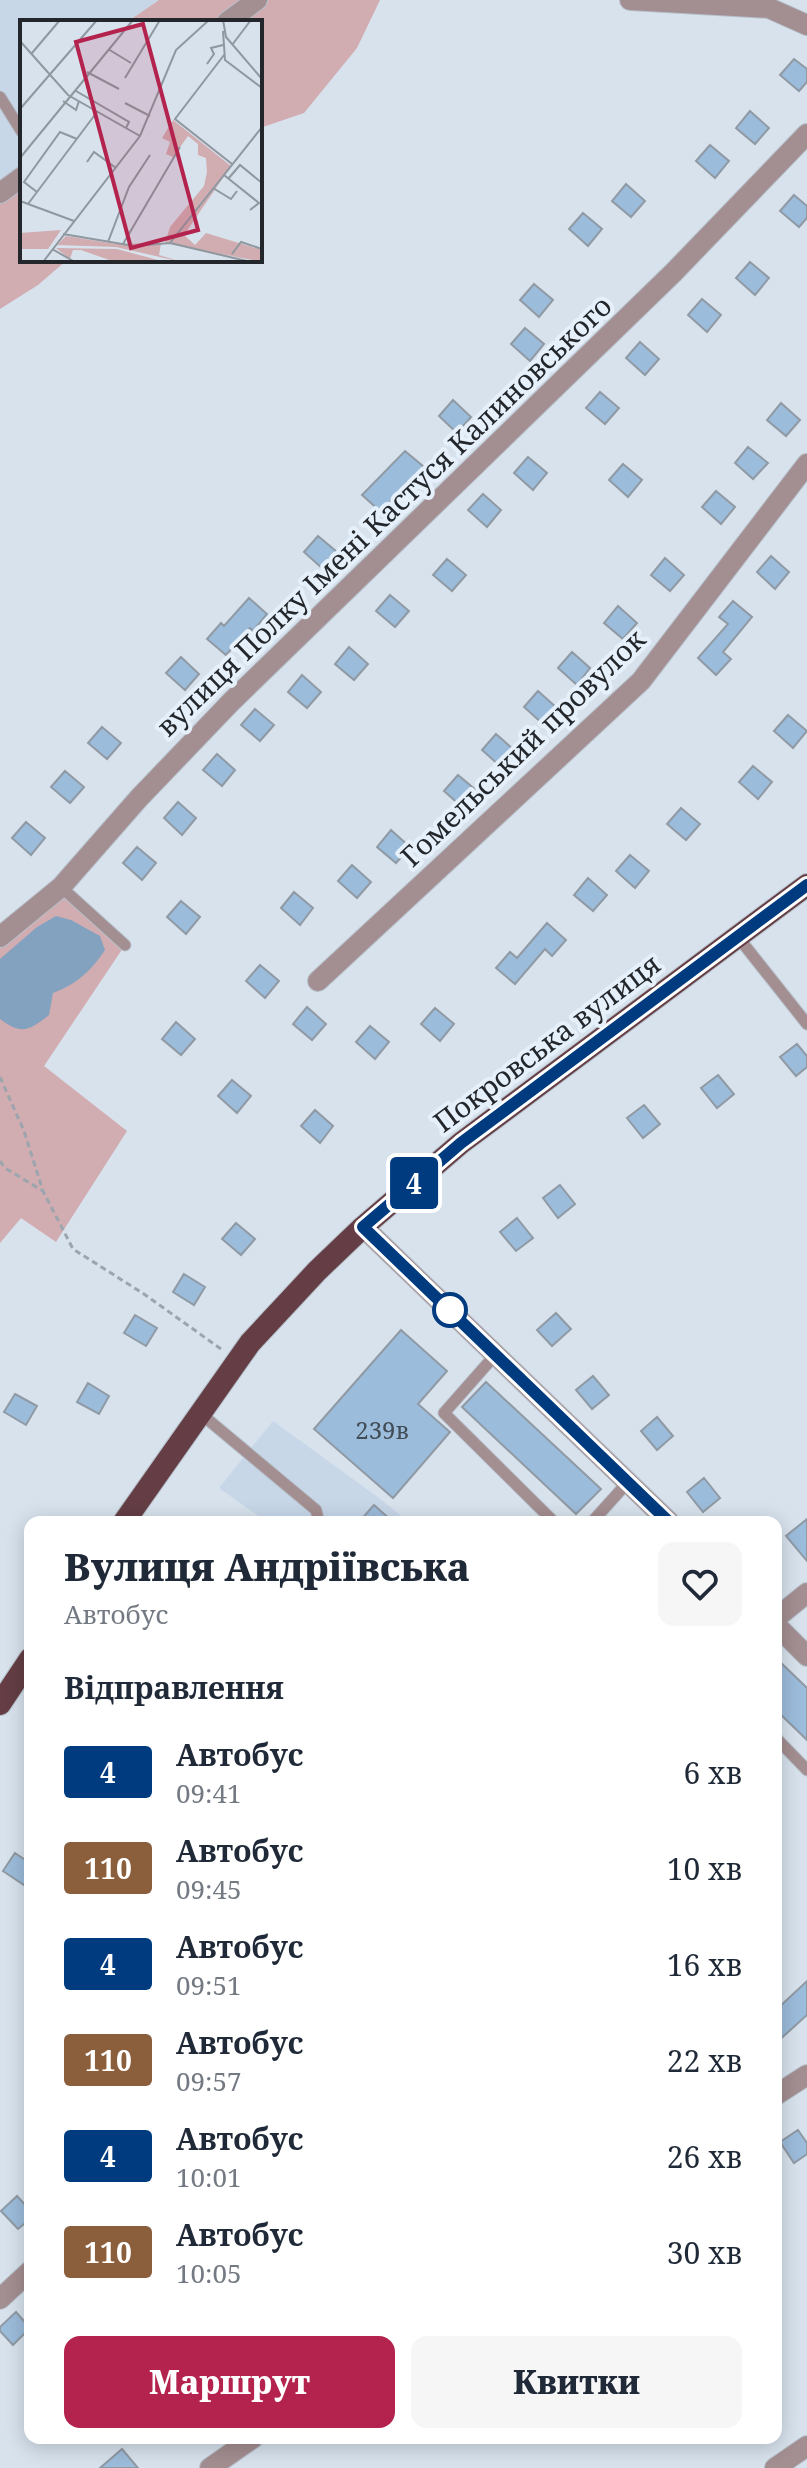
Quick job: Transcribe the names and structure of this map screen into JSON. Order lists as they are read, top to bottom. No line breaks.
{"streets":{"highway":["Покровська вулиця"],"street":["вулиця Полку Імені Кастуся Калиновського","Гомельський провулок"]},"lines":["bus line 4"],"house_numbers":["239в"],"page":{"on_map":"4","heading":[["Вулиця Андріївська","Автобус"],"Відправлення"],"list":[{"mark":"4","name":"Автобус","note":"09:41","value":"6 хв"},{"mark":"110","name":"Автобус","note":"09:45","value":"10 хв"},{"mark":"4","name":"Автобус","note":"09:51","value":"16 хв"},{"mark":"110","name":"Автобус","note":"09:57","value":"22 хв"},{"mark":"4","name":"Автобус","note":"10:01","value":"26 хв"},{"mark":"110","name":"Автобус","note":"10:05","value":"30 хв"}],"buttons":["Маршрут","Квитки"]}}
